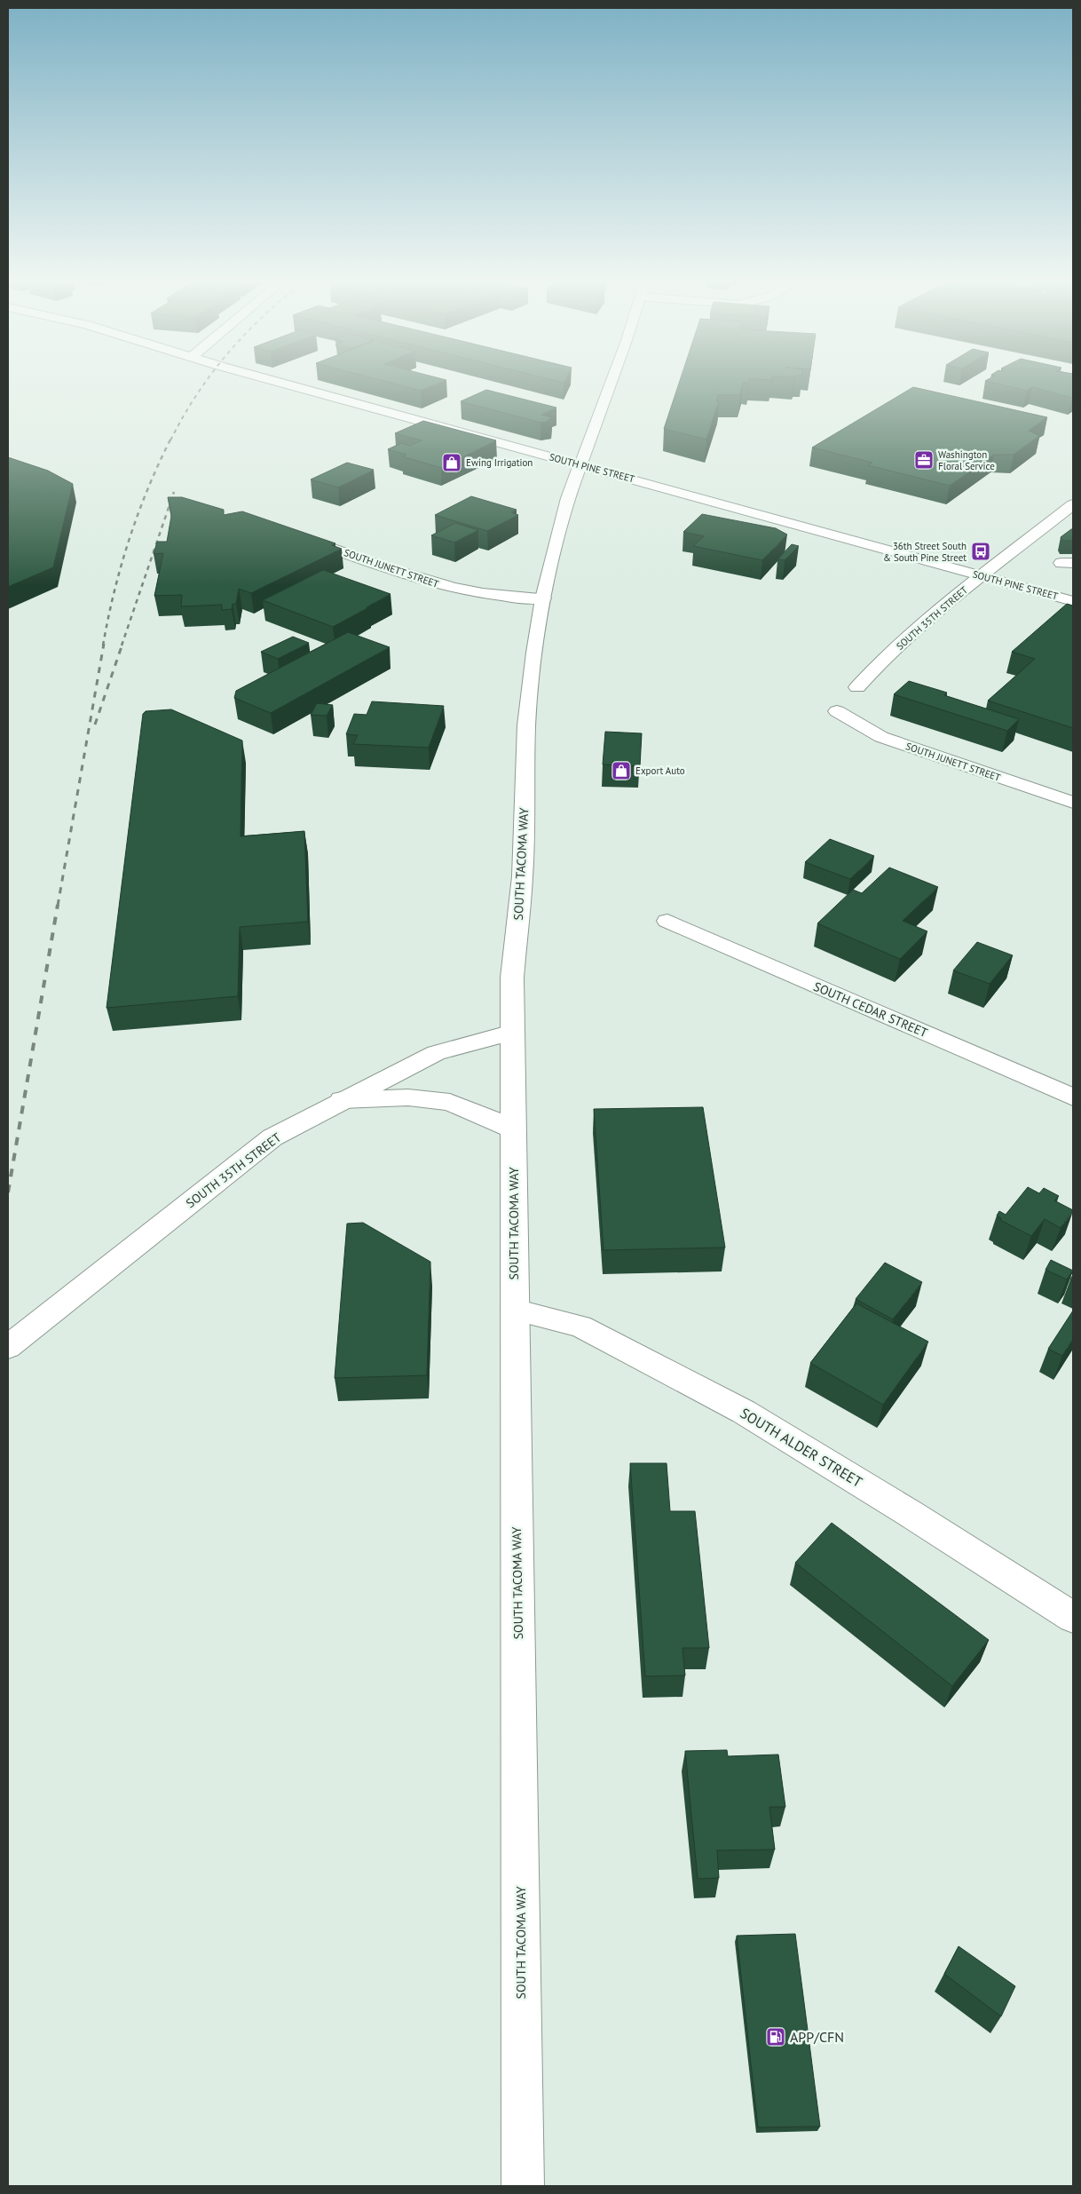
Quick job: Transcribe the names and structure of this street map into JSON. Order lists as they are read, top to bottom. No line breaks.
{"streets":{"main road":["SOUTH PINE STREET","SOUTH JUNETT STREET","SOUTH 35TH STREET","SOUTH TACOMA WAY","SOUTH CEDAR STREET","SOUTH ALDER STREET"]},"crossings":[["SOUTH PINE STREET","SOUTH 35TH STREET"],["SOUTH PINE STREET","SOUTH TACOMA WAY"],["SOUTH JUNETT STREET","SOUTH TACOMA WAY"],["SOUTH 35TH STREET","SOUTH TACOMA WAY"],["SOUTH TACOMA WAY","SOUTH ALDER STREET"]],"places":{"office":["Washington Floral Service"],"shop":["Ewing Irrigation","Export Auto"],"bus stop":["36th Street South & South Pine Street"],"fuel station":["APP/CFN"]}}
